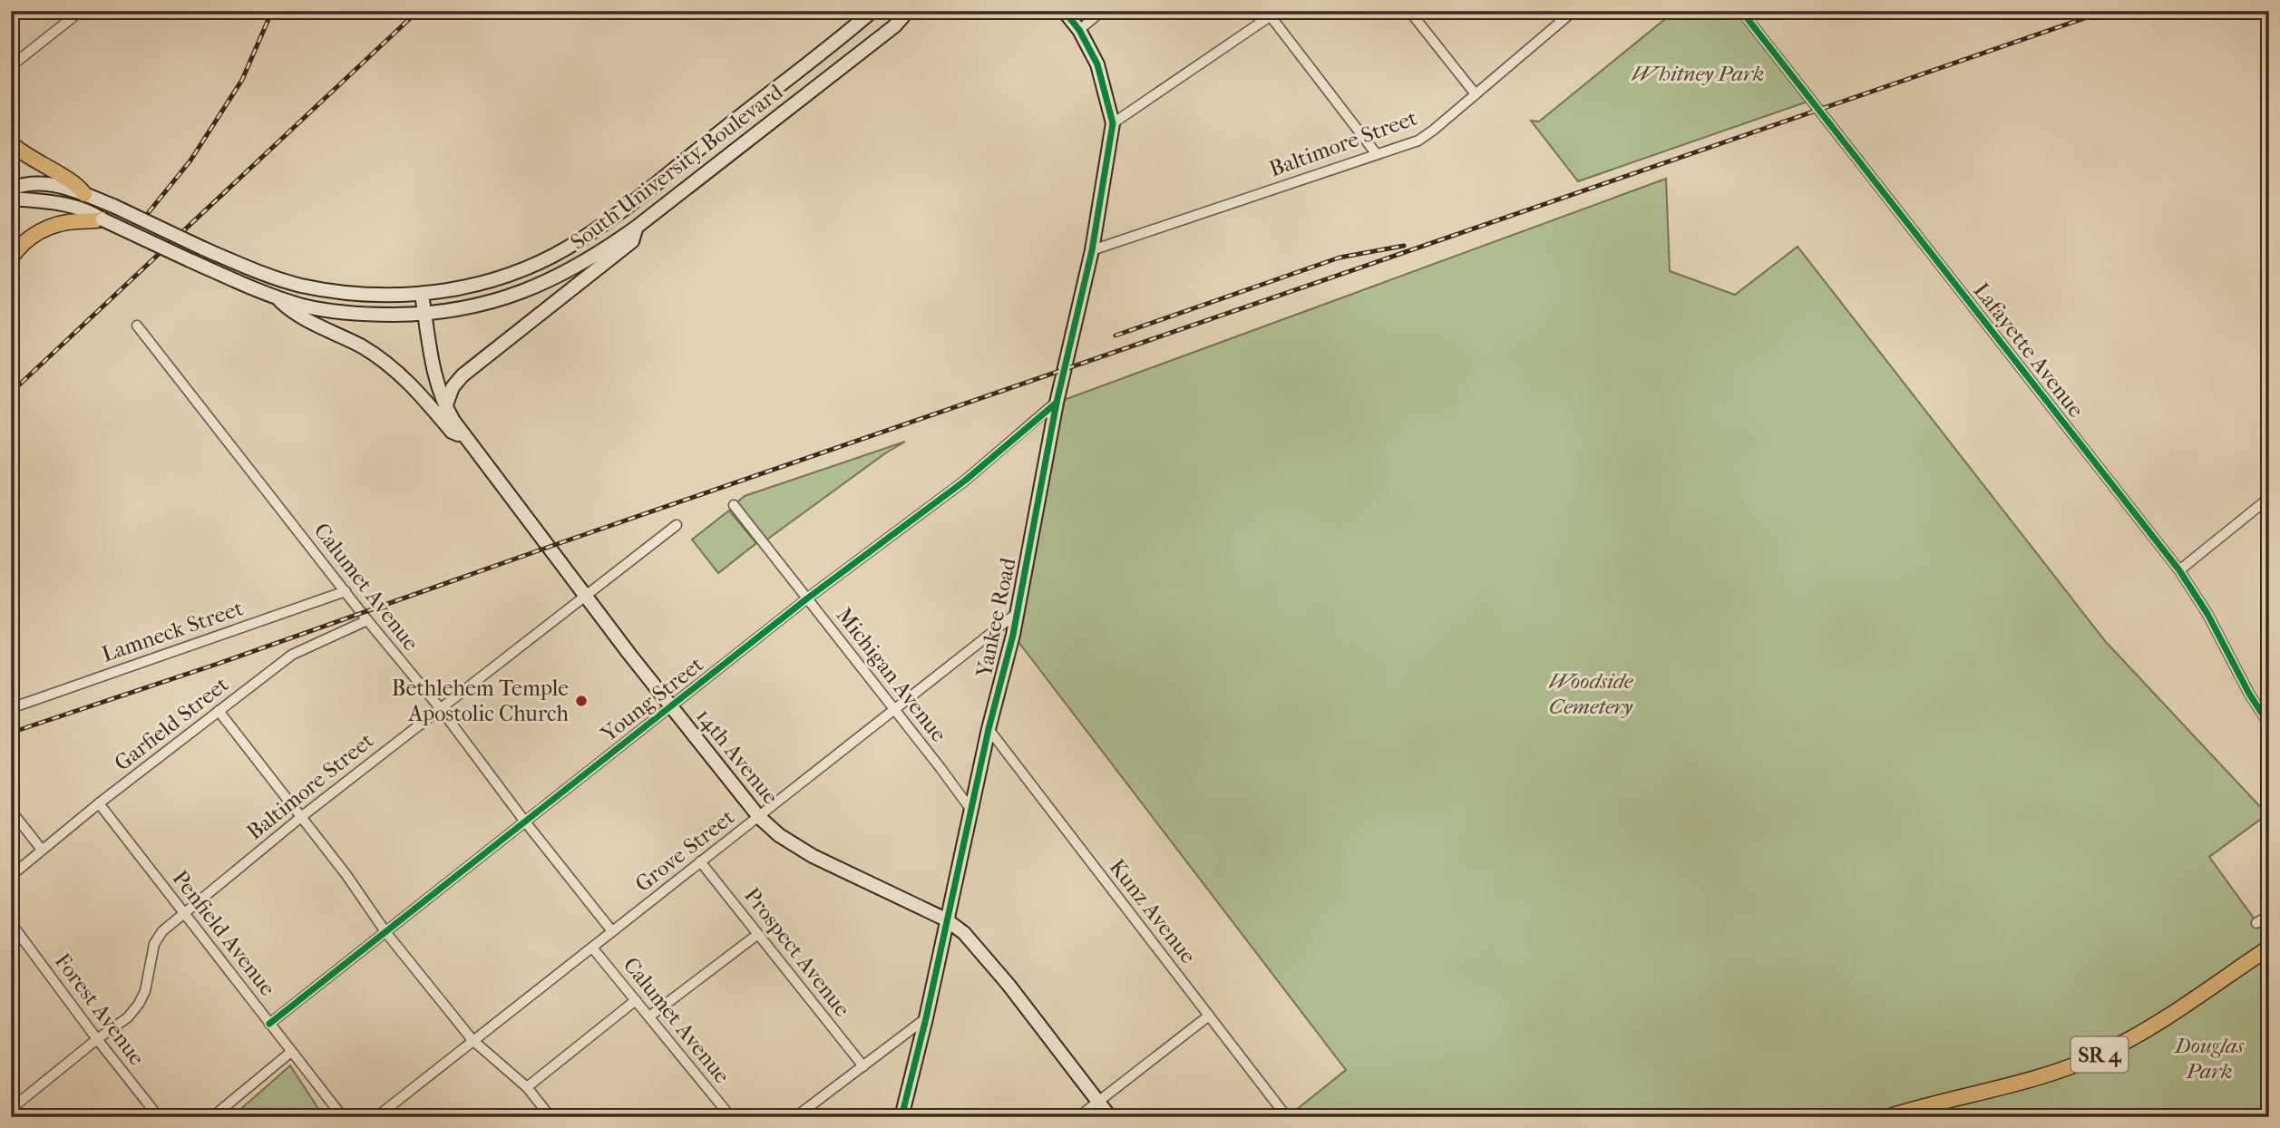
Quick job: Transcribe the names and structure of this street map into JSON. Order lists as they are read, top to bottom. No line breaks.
{"streets":{"main road":["South University Boulevard","Yankee Road","14th Avenue","SR 4"],"street":["Baltimore Street","Lafayette Avenue","Calumet Avenue","Lamneck Street","Michigan Avenue","Young Street","Garfield Street","Grove Street","Kunz Avenue","Penfield Avenue","Prospect Avenue","Forest Avenue"]},"crossings":[["Baltimore Street","Calumet Avenue"],["Baltimore Street","Yankee Road"],["Baltimore Street","14th Avenue"],["Baltimore Street","Penfield Avenue"],["Baltimore Street","Forest Avenue"],["South University Boulevard","14th Avenue"],["Calumet Avenue","Lamneck Street"],["Calumet Avenue","Young Street"],["Calumet Avenue","Garfield Street"],["Calumet Avenue","Grove Street"],["Yankee Road","Michigan Avenue"],["Yankee Road","Young Street"],["Yankee Road","14th Avenue"],["Yankee Road","Grove Street"],["Yankee Road","Kunz Avenue"],["Michigan Avenue","Young Street"],["Michigan Avenue","Grove Street"],["Young Street","14th Avenue"],["Young Street","Penfield Avenue"],["Garfield Street","Penfield Avenue"],["14th Avenue","Grove Street"],["Grove Street","Prospect Avenue"]],"parks":["Whitney Park","Woodside Cemetery","Douglas Park"],"places":["Bethlehem Temple Apostolic Church"]}
